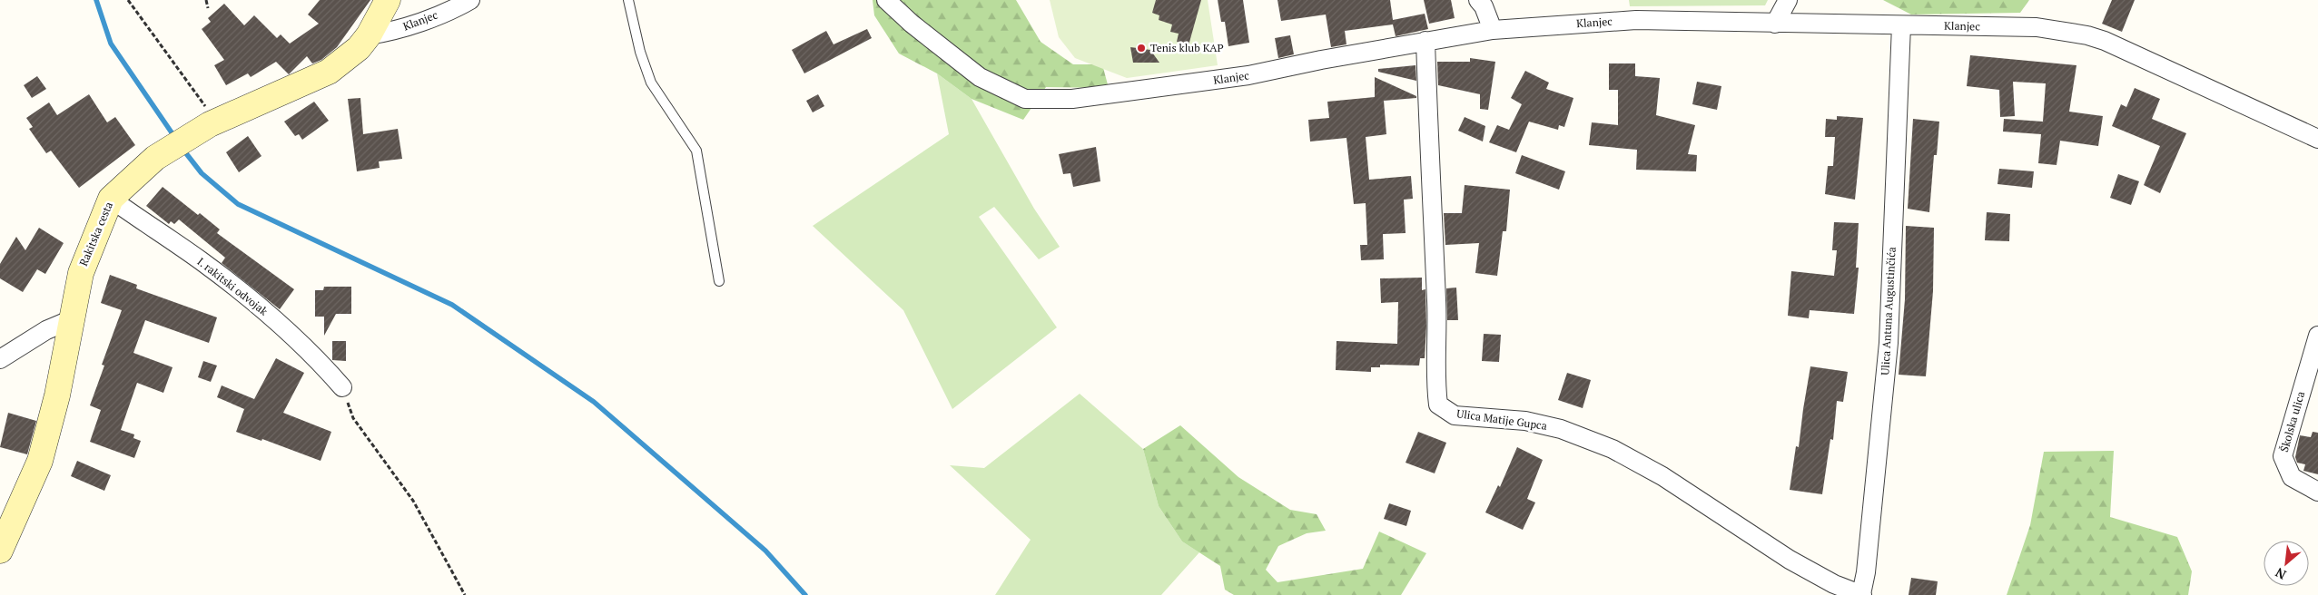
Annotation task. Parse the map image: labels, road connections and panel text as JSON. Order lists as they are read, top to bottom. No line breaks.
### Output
{"streets":{"main road":["Rakitska cesta"],"street":["Klanjec","I. rakitski odvojak","Ulica Antuna Augustinčića","Ulica Matije Gupca","Školska ulica"]},"crossings":[["Klanjec","Rakitska cesta"],["Klanjec","Ulica Antuna Augustinčića"],["Klanjec","Ulica Matije Gupca"],["Rakitska cesta","I. rakitski odvojak"],["Ulica Antuna Augustinčića","Ulica Matije Gupca"]],"places":["Tenis klub KAP"],"north":"bottom left"}
